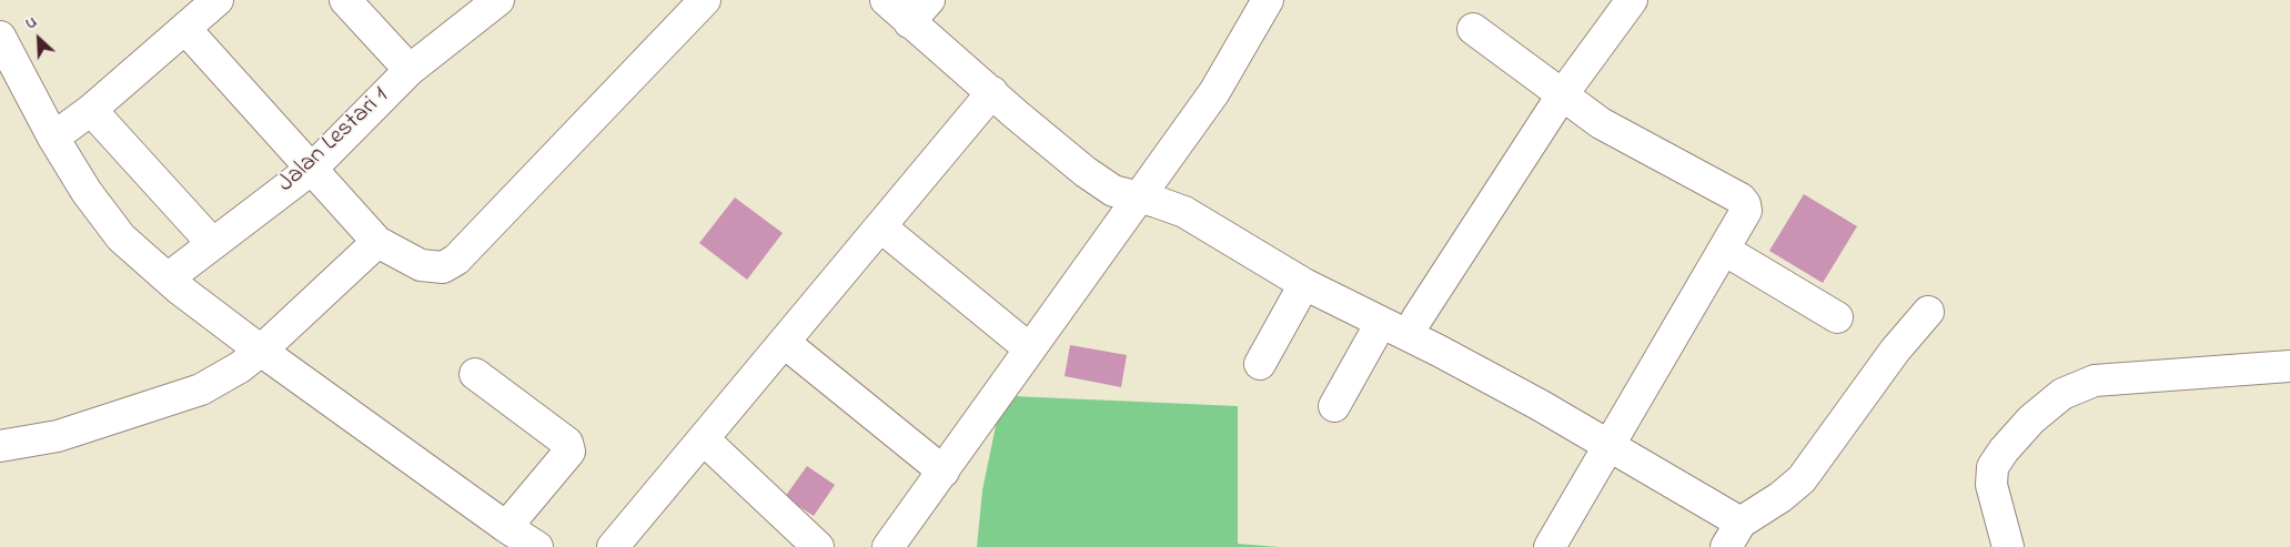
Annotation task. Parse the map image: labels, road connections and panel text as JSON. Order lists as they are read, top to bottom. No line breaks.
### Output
{"streets":{"street":["Jalan Lestari 1"]},"north":"top left"}
